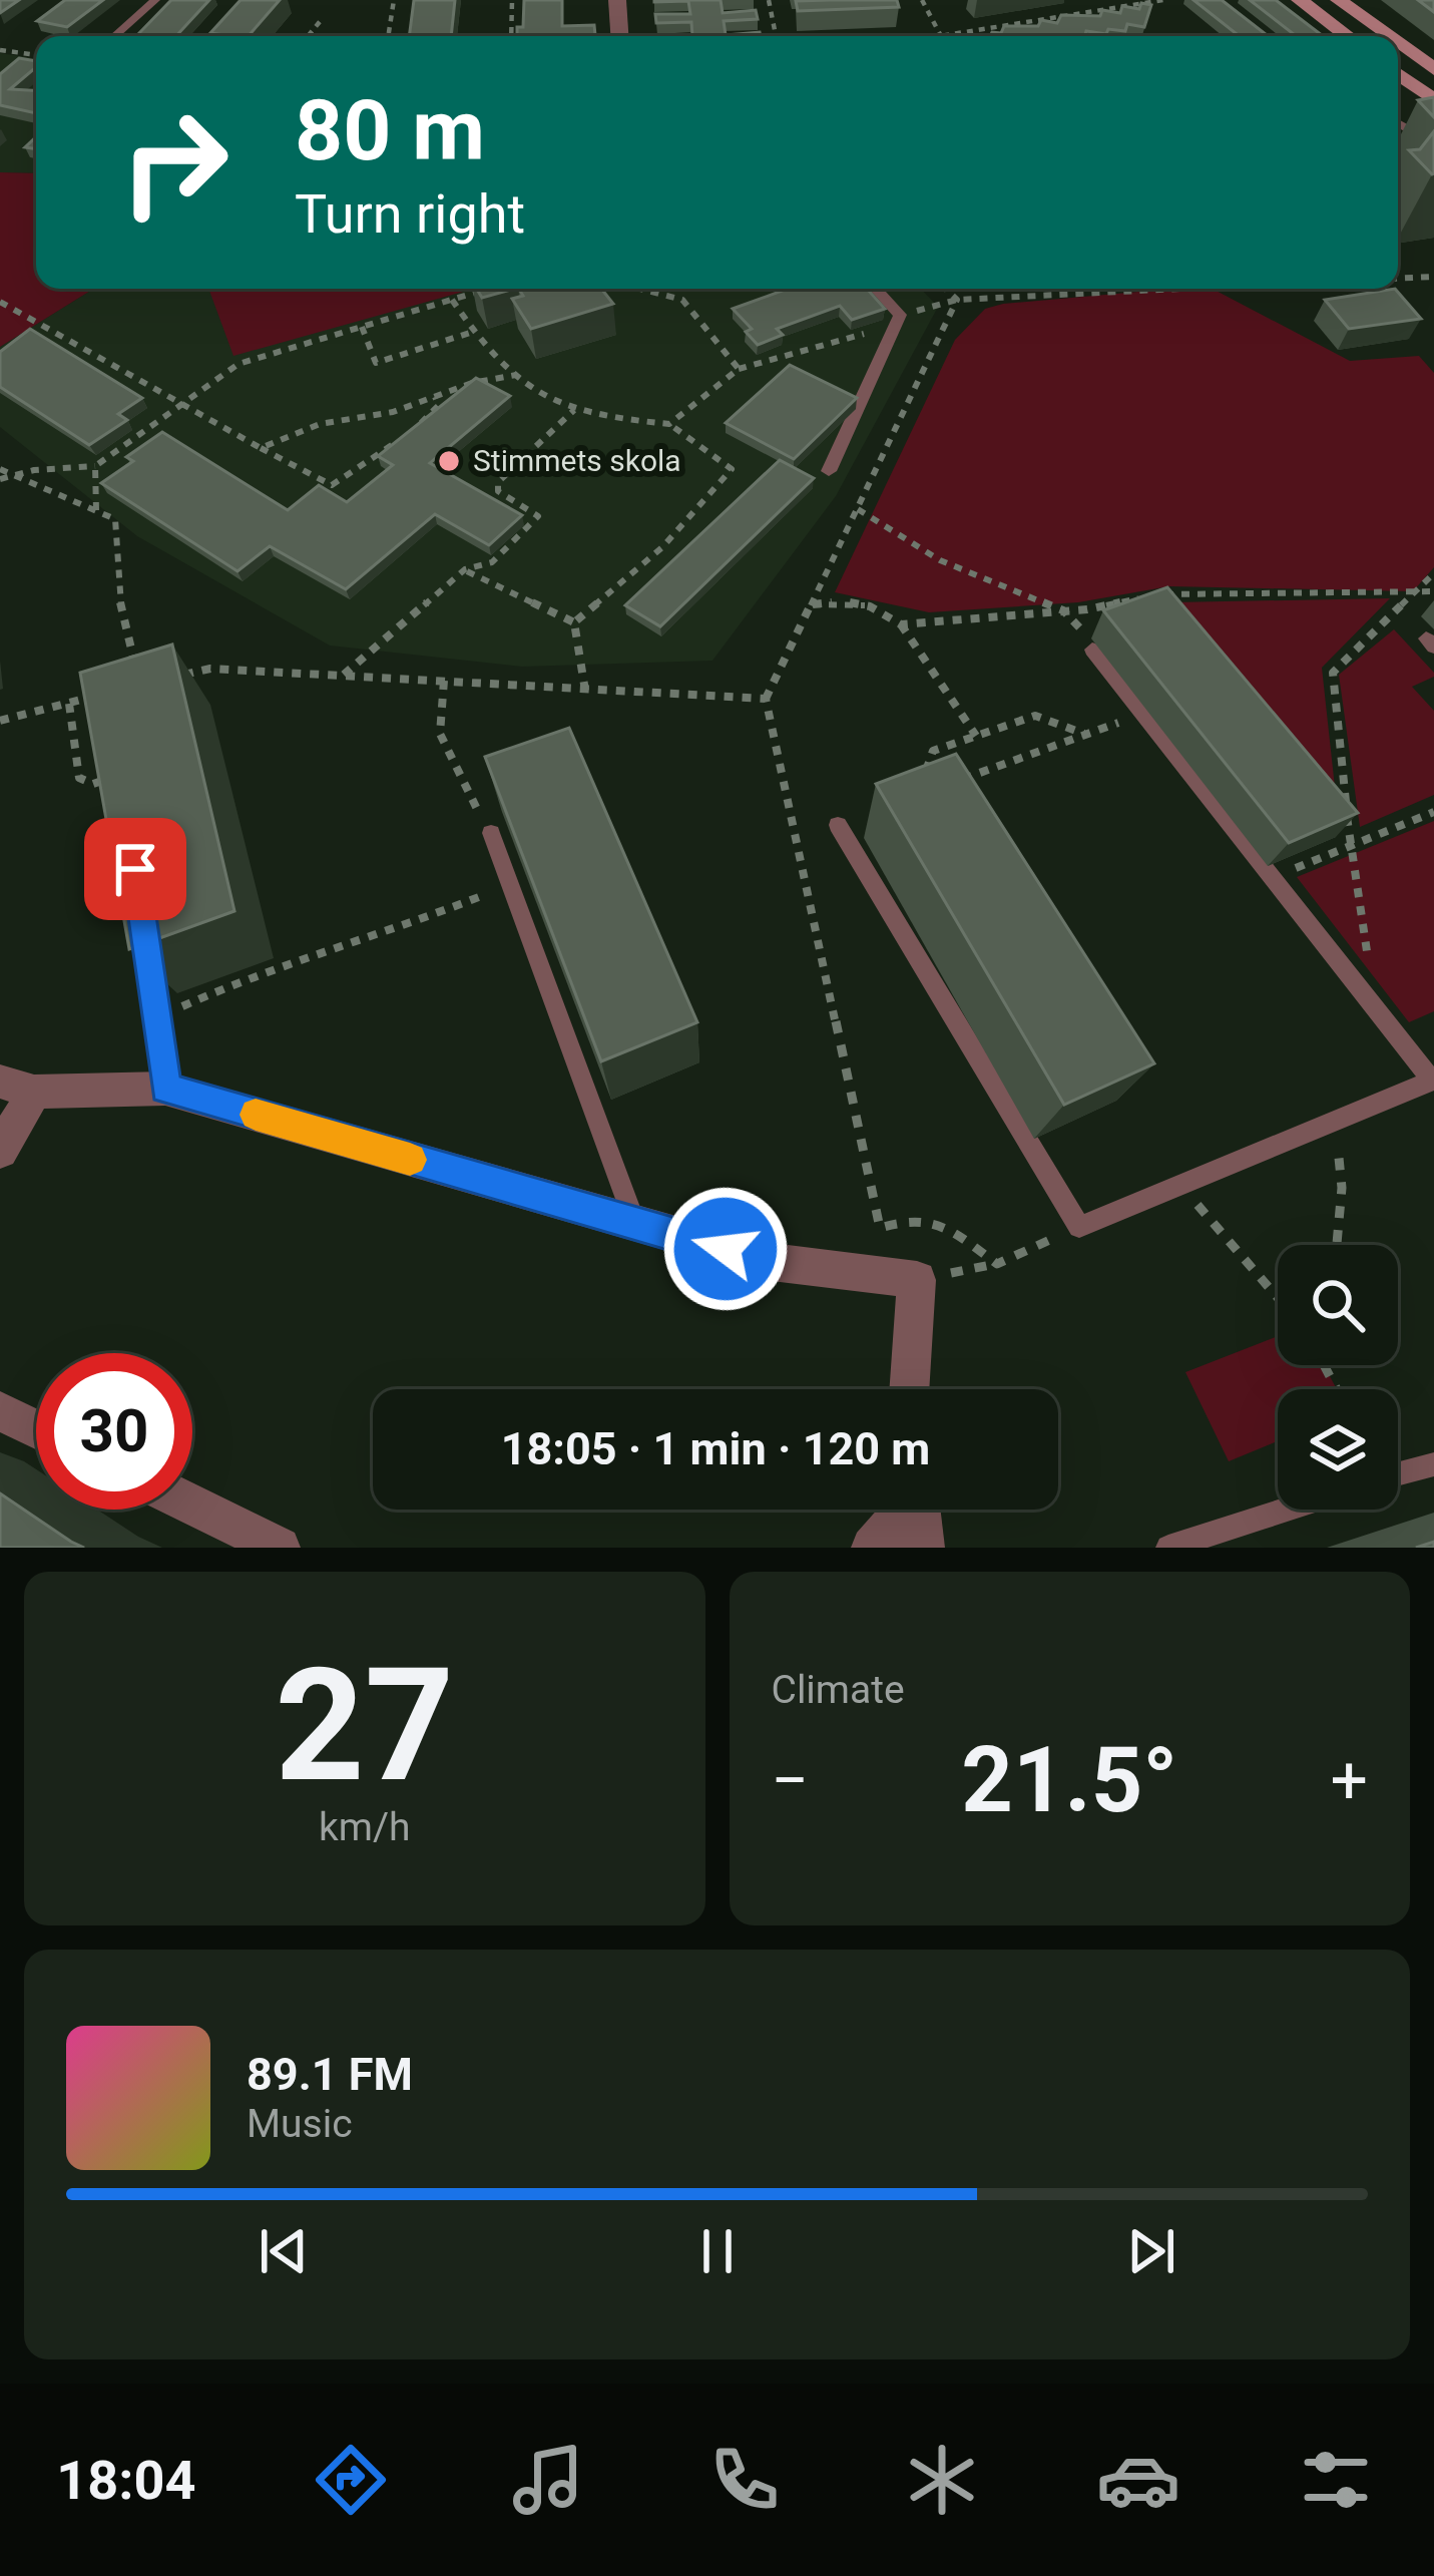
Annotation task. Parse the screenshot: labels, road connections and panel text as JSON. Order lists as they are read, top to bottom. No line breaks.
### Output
{"places":["Stimmets skola"],"page":{"turn":["80 m","Turn right"],"limit":"30","trip":"18:05 · 1 min · 120 m","tile":[["27","km/h"],"Climate"],"heat":["−","21.5°","+"],"song":["89.1 FM","Music"],"tabs":"18:04"}}
